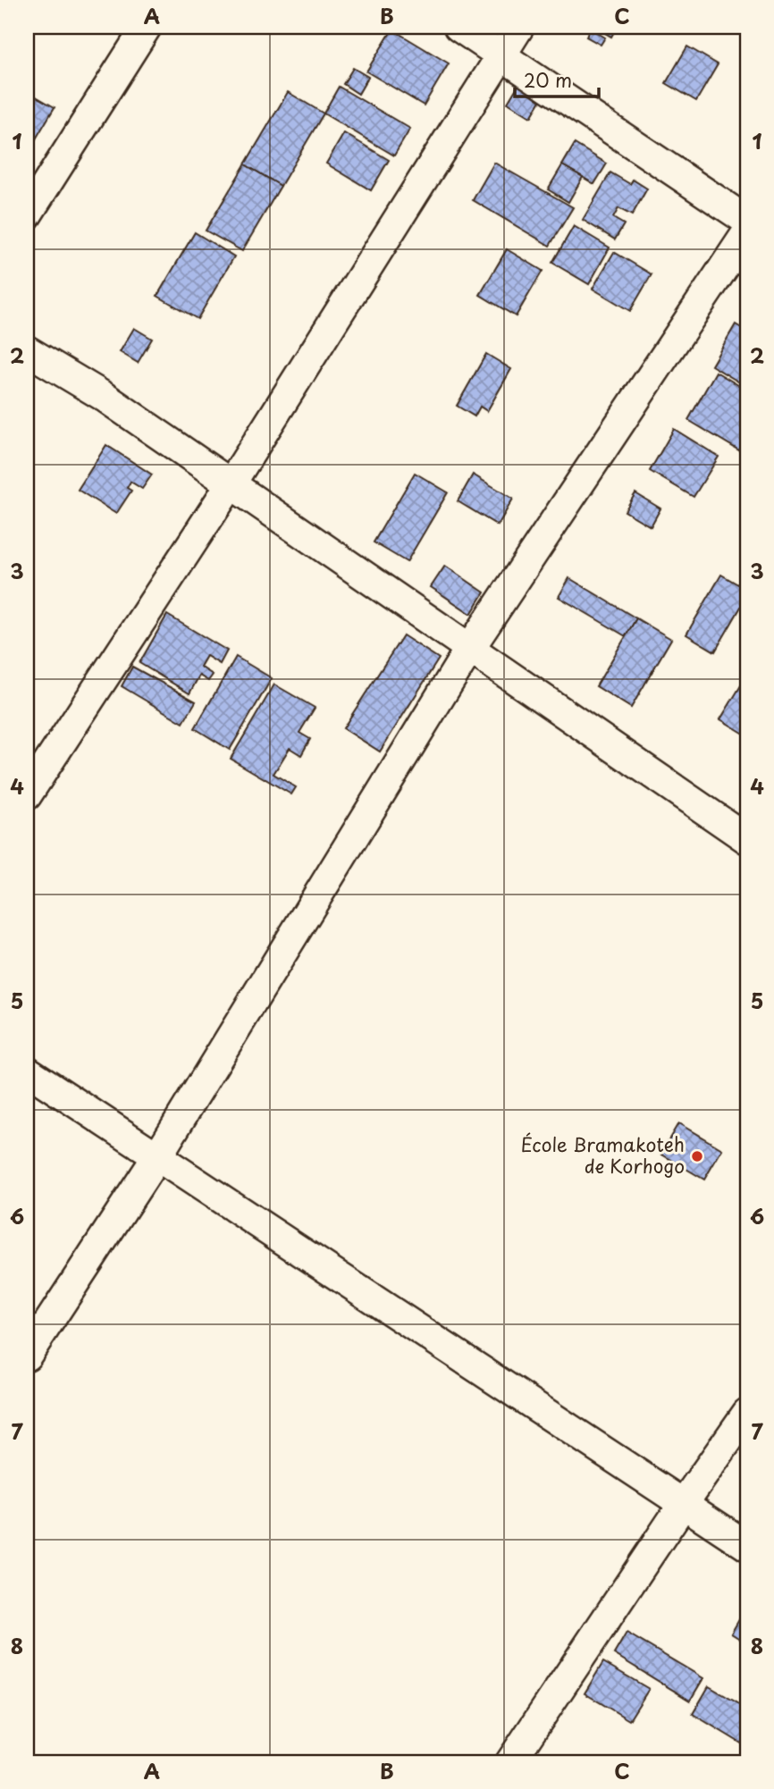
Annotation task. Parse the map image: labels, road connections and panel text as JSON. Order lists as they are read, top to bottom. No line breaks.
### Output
{"places":["École Bramakoteh de Korhogo"],"scale_bar":"20 m","grid":{"columns":["A","B","C"],"rows":["1","2","3","4","5","6","7","8"]}}
